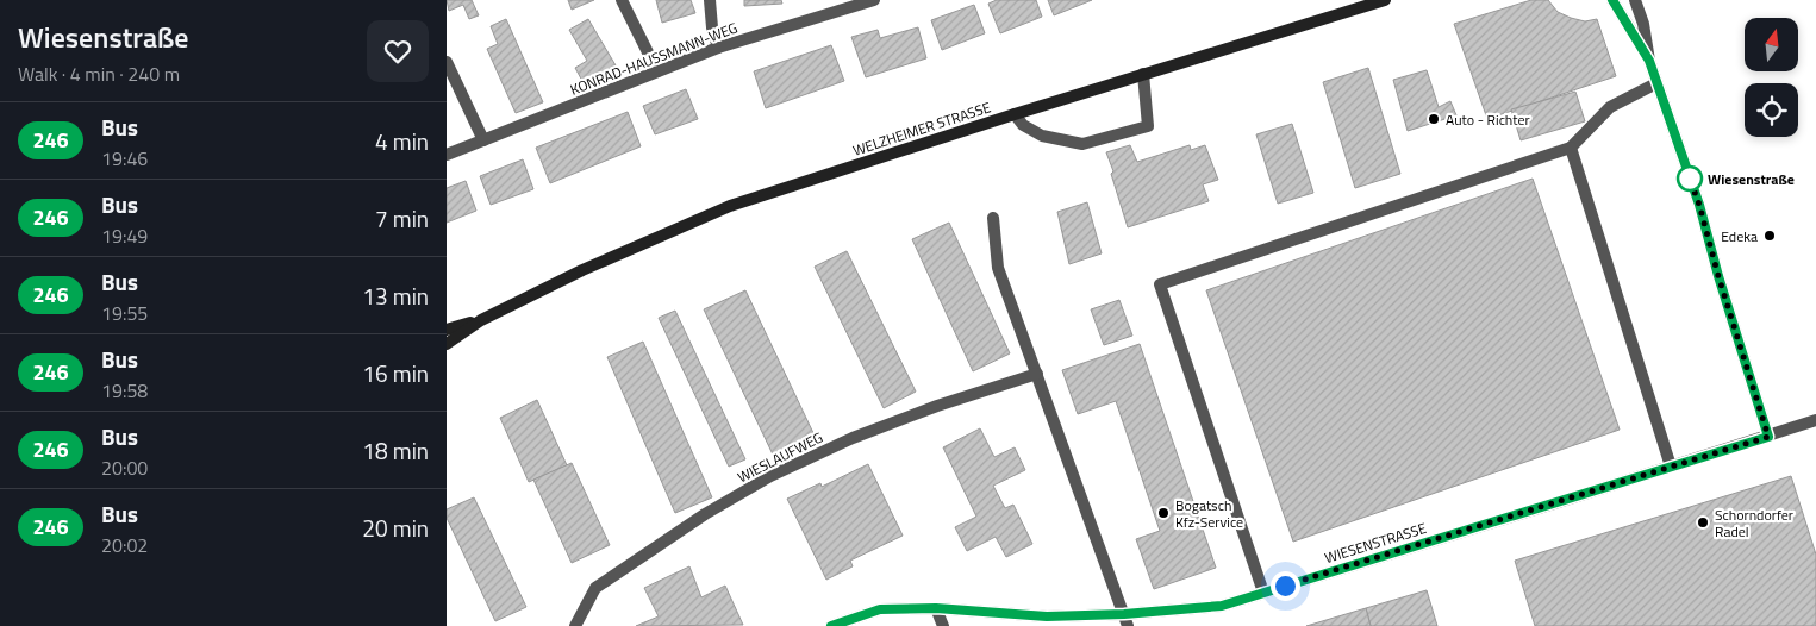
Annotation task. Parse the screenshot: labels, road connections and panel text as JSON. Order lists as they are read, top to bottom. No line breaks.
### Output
{"streets":{"main road":["WELZHEIMER STRASSE"],"street":["KONRAD-HAUSSMANN-WEG","WIESLAUFWEG","WIESENSTRASSE"]},"places":["Auto - Richter","Wiesenstraße","Edeka","Bogatsch Kfz-Service","Schorndorfer Radel"],"lines":["bus line 246"],"north":"top","page":{"heading":["Wiesenstraße","Walk · 4 min · 240 m"],"list":[{"mark":"246","name":"Bus","note":"19:46","value":"4 min"},{"mark":"246","name":"Bus","note":"19:49","value":"7 min"},{"mark":"246","name":"Bus","note":"19:55","value":"13 min"},{"mark":"246","name":"Bus","note":"19:58","value":"16 min"},{"mark":"246","name":"Bus","note":"20:00","value":"18 min"},{"mark":"246","name":"Bus","note":"20:02","value":"20 min"}]}}
